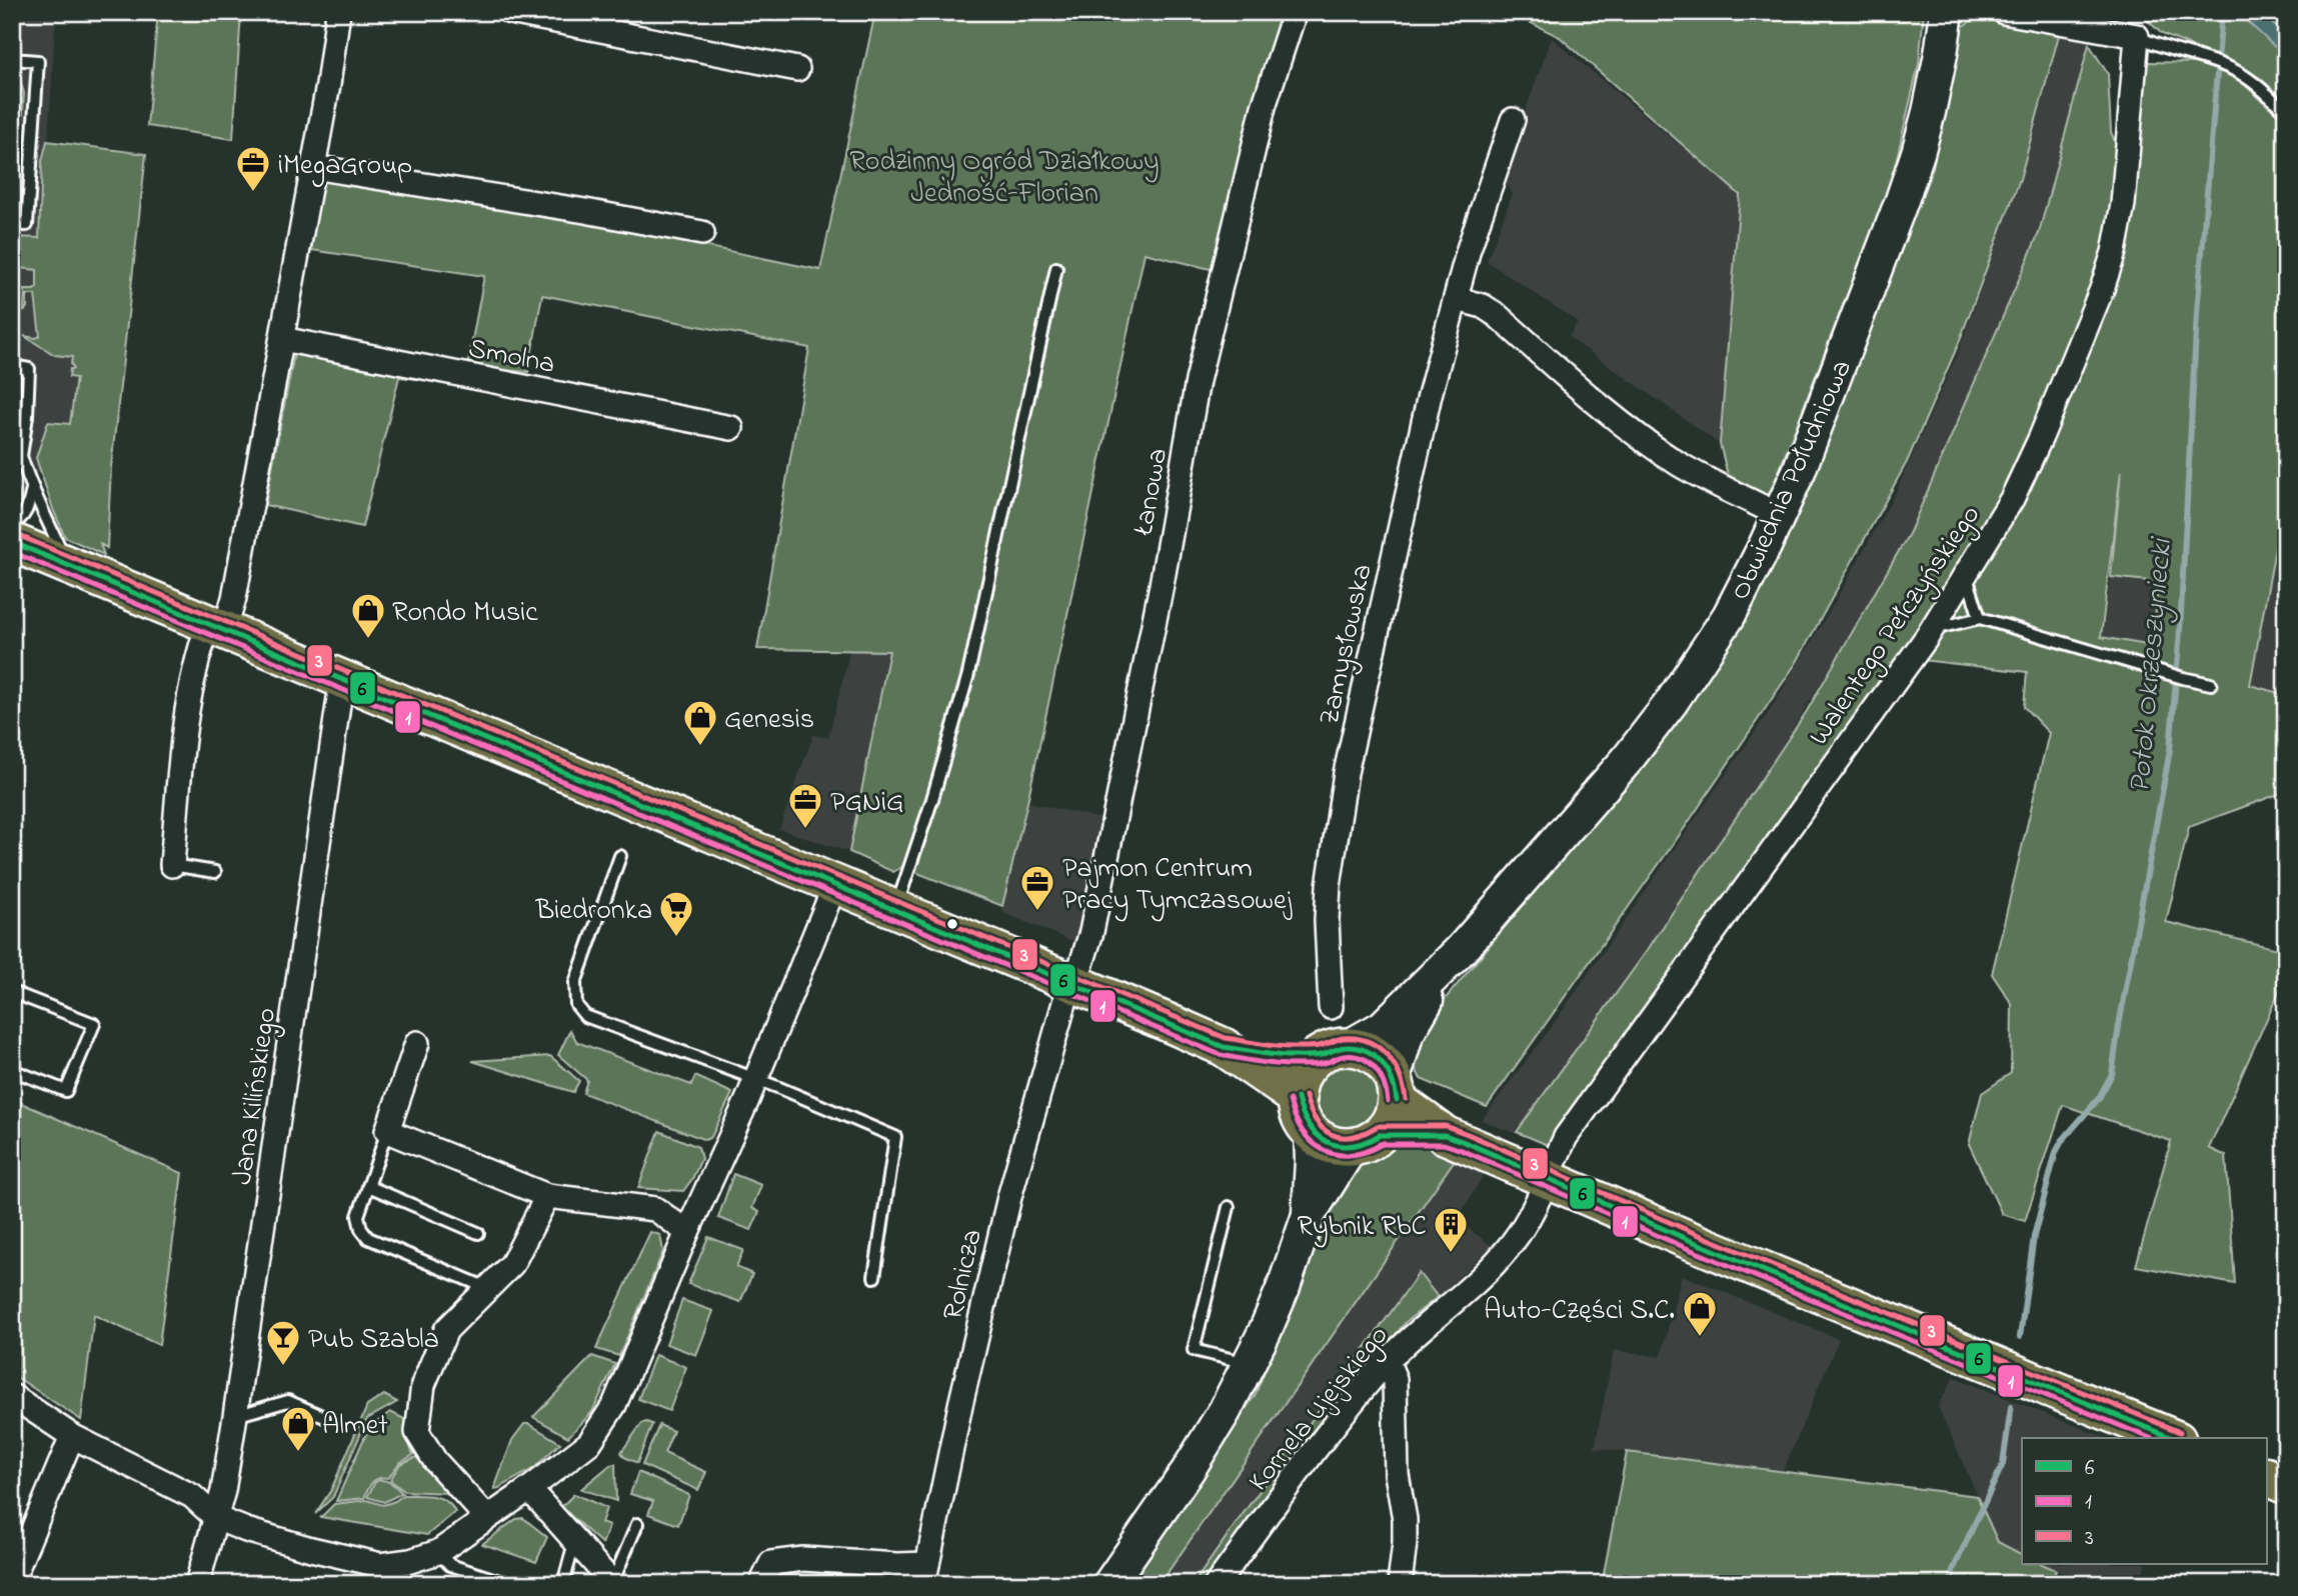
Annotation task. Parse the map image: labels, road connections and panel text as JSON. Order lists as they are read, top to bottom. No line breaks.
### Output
{"streets":{"main road":["Obwiednia Południowa"],"street":["Smolna","Łanowa","Walentego Pełczyńskiego","Zamysłowska","Jana Kilińskiego","Rolnicza","Kornela Ujejskiego"]},"crossings":[["Łanowa","Rolnicza"],["Walentego Pełczyńskiego","Kornela Ujejskiego"]],"water":["Potok Okrzeszyniecki"],"parks":["Rodzinny Ogród Działkowy Jedność-Florian"],"places":{"office":["iMegaGroup","PGNiG","Pajmon Centrum Pracy Tymczasowej"],"shop":["Rondo Music","Genesis","Auto-Części S.C.","Almet"],"supermarket":["Biedronka"],"building":["Rybnik RbC"],"bar":["Pub Szabla"]},"lines":["transit line 3","transit line 6","transit line 1"],"legend":["6","1","3"]}
